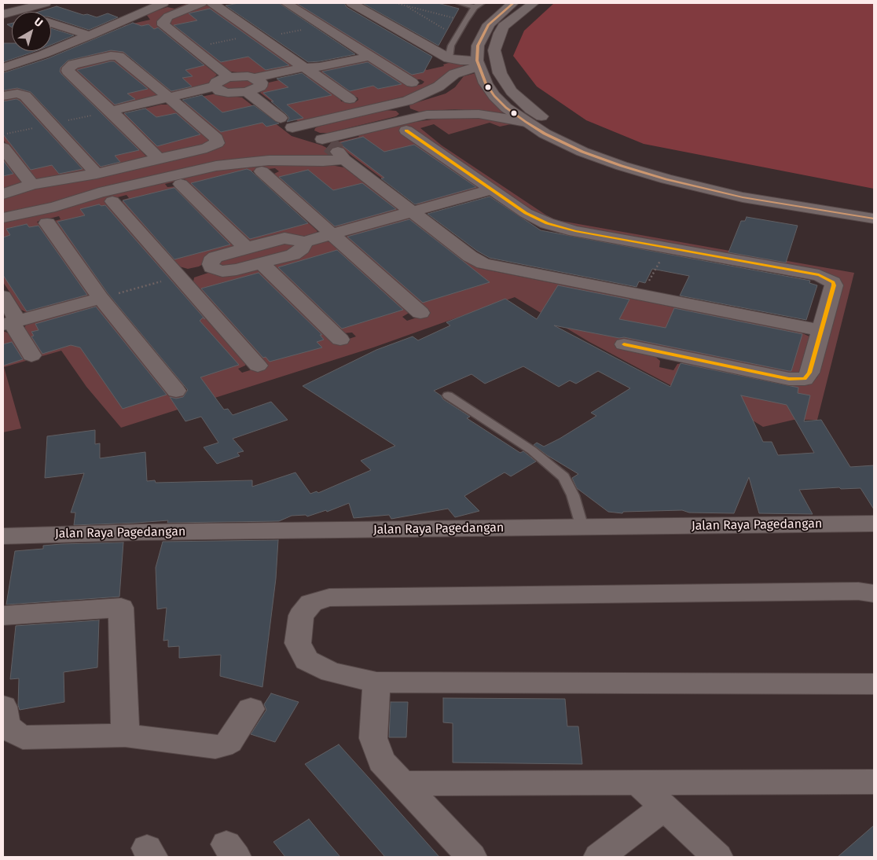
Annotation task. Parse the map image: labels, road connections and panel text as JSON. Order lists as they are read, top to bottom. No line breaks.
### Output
{"streets":{"street":["Jalan Raya Pagedangan"]},"north":"top right"}
